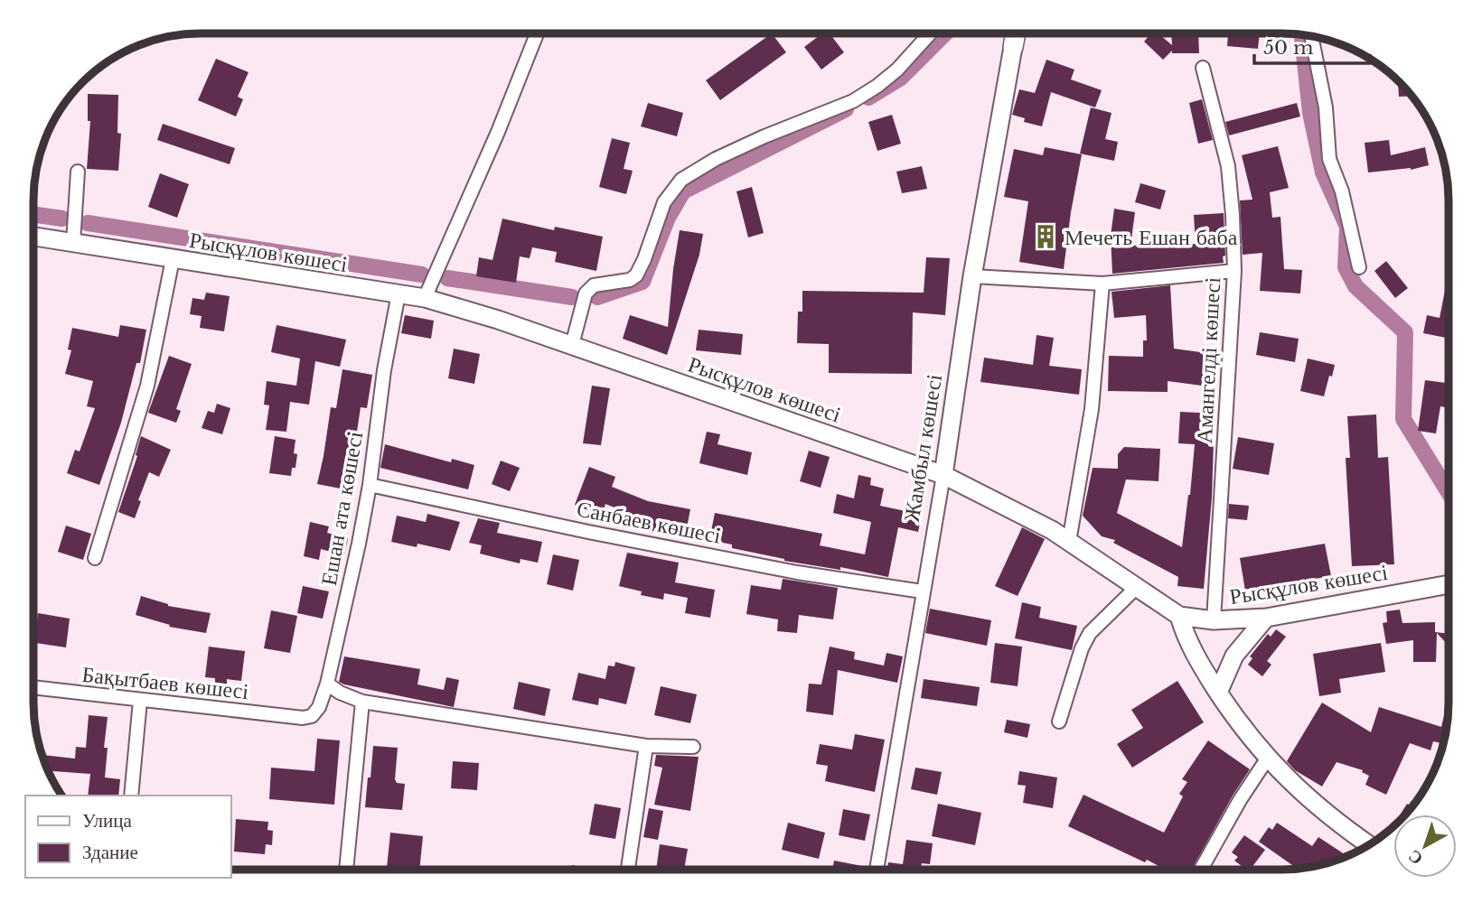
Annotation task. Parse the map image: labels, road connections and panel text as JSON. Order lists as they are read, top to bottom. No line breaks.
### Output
{"streets":{"main road":["Жамбыл көшесі"],"street":["Рысқұлов көшесі","Амангелді көшесі","Ешан ата көшесі","Санбаев көшесі","Бақытбаев көшесі"]},"crossings":[["Рысқұлов көшесі","Амангелді көшесі"],["Рысқұлов көшесі","Жамбыл көшесі"],["Рысқұлов көшесі","Ешан ата көшесі"],["Жамбыл көшесі","Санбаев көшесі"],["Ешан ата көшесі","Санбаев көшесі"],["Ешан ата көшесі","Бақытбаев көшесі"]],"places":{"building":["Мечеть Ешан баба"]},"legend":["Улица","Здание"],"scale_bar":"50 m","north":"bottom left"}
